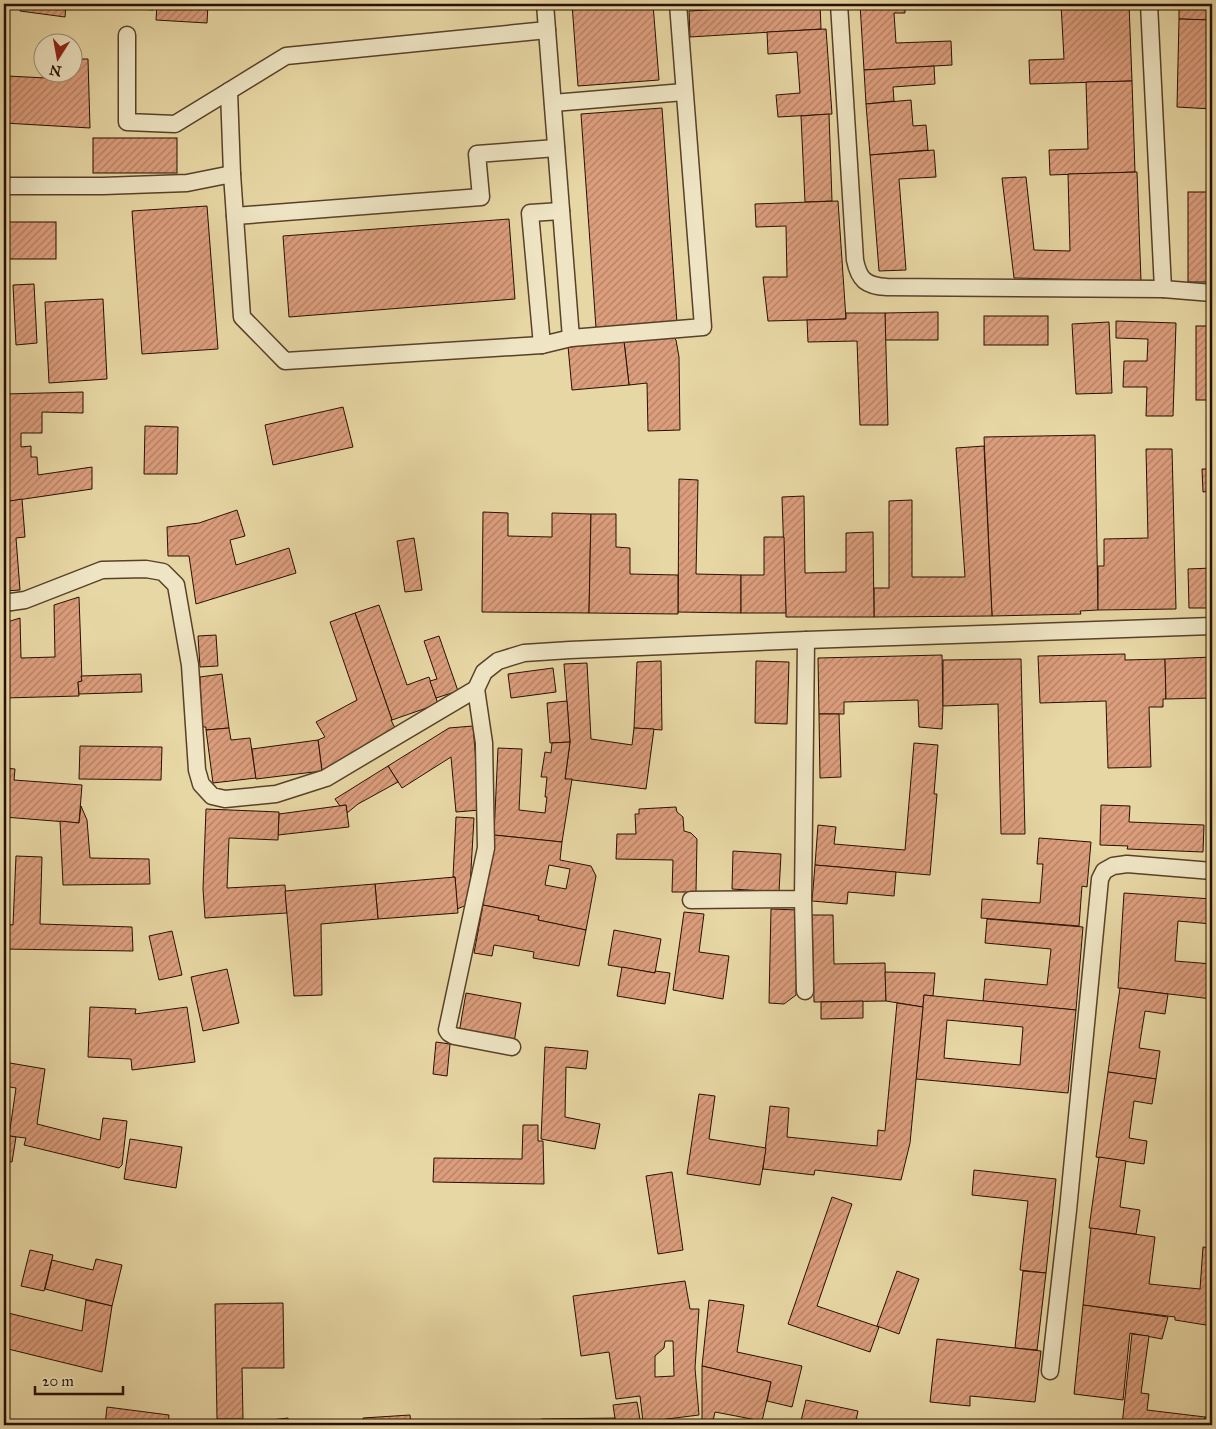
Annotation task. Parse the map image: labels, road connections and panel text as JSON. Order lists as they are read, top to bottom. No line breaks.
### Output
{"scale_bar":"20 m","north":"bottom"}
